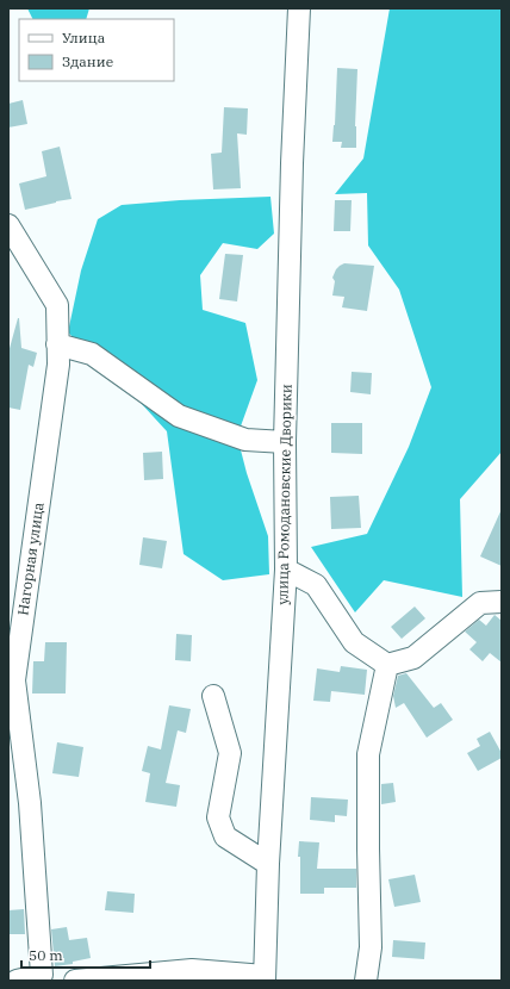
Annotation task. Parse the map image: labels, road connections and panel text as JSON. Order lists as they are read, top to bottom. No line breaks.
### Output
{"streets":{"street":["улица Ромодановские Дворики","Нагорная улица"]},"legend":["Улица","Здание"],"scale_bar":"50 m"}
